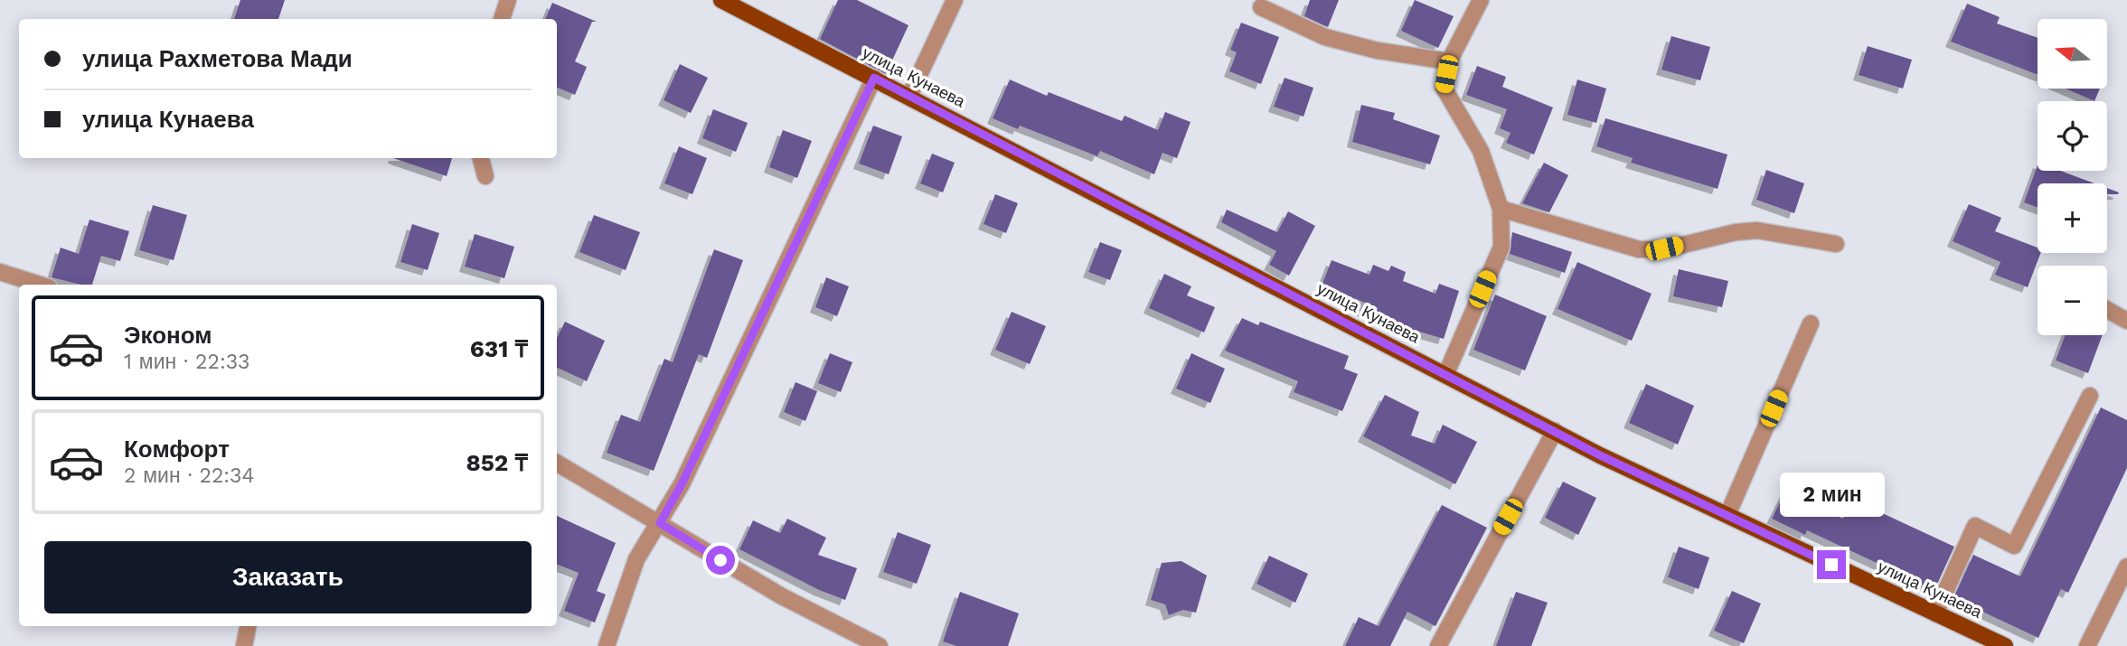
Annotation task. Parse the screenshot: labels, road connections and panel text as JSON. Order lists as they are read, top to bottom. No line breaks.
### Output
{"streets":{"main road":["улица Кунаева"]},"north":"left","page":{"map_buttons":["+","−"],"banner":["улица Рахметова Мади","улица Кунаева"],"list":[{"name":"Эконом","note":"1 мин · 22:33","value":"631 ₸"},{"name":"Комфорт","note":"2 мин · 22:34","value":"852 ₸"}],"bubble":"2 мин","buttons":"Заказать"}}
